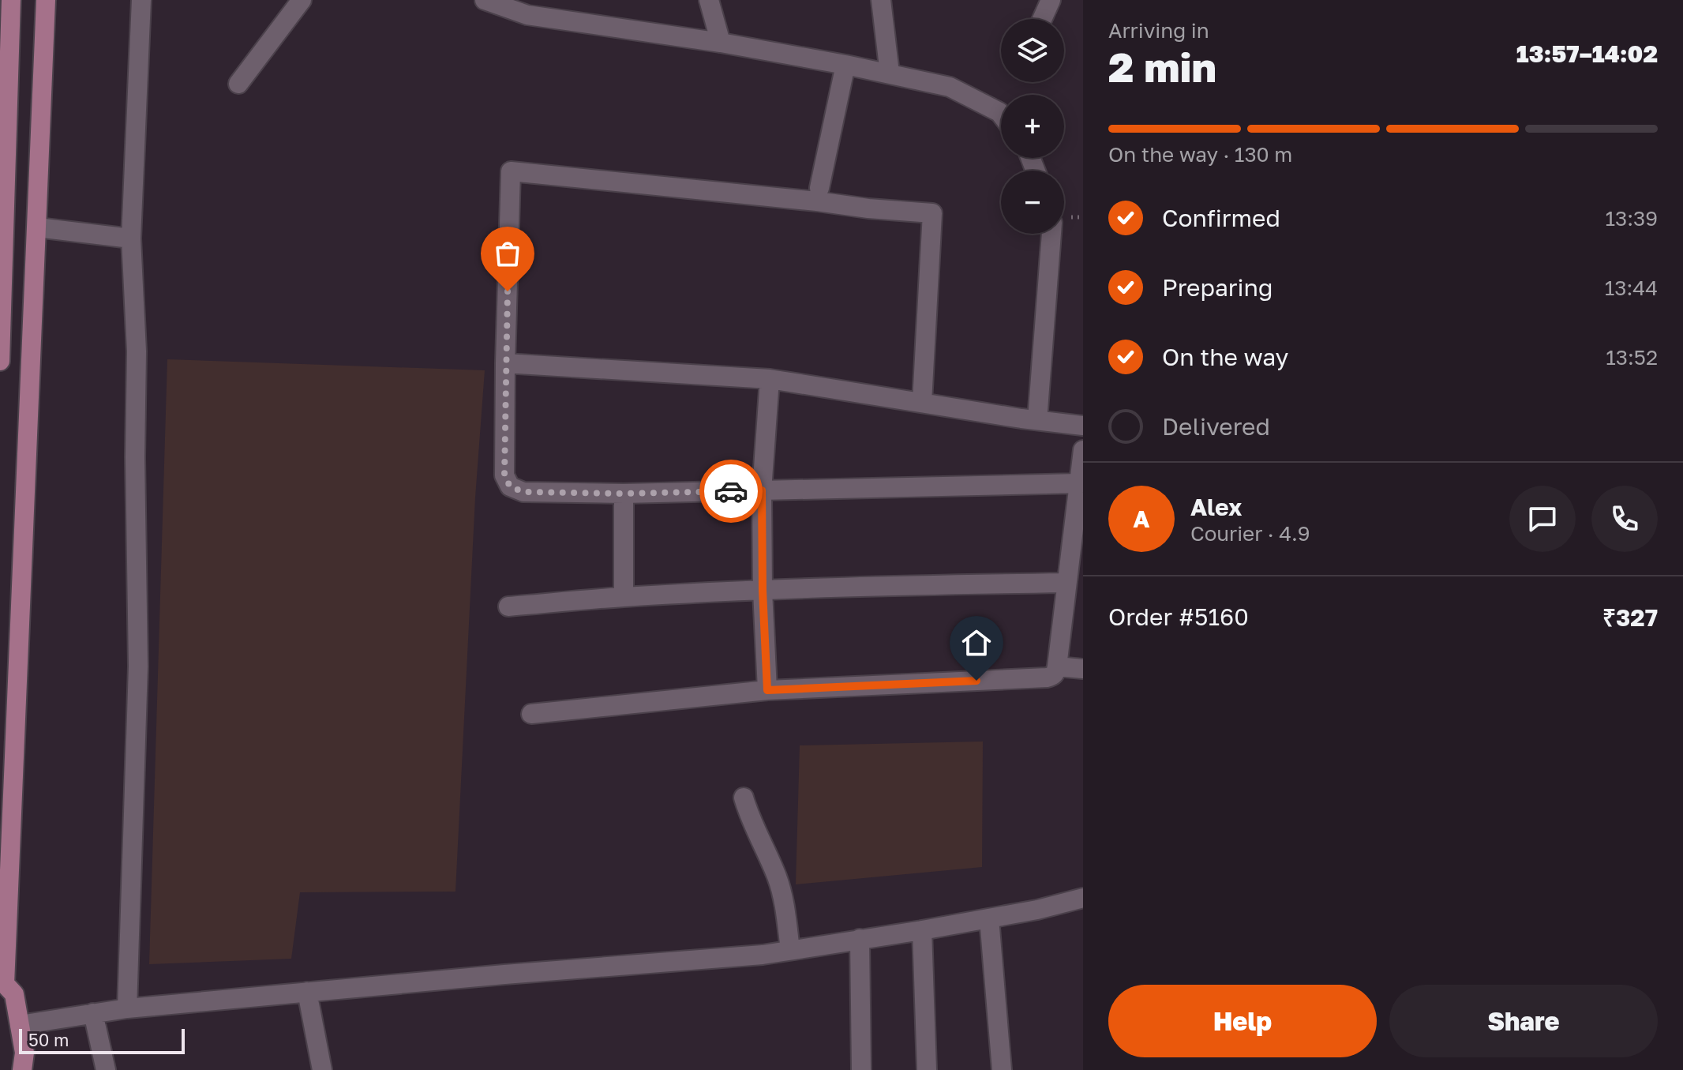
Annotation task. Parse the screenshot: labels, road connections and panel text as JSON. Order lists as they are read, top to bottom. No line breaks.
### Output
{"scale_bar":"50 m","page":{"heading":["2 min","Arriving in","13:57–14:02"],"panel":["Alex","Courier · 4.9","Order #5160","₹327"],"map_buttons":["+","−"],"bar":"On the way · 130 m","list":[["Confirmed","13:39"],["Preparing","13:44"],["On the way","13:52"],"Delivered"],"round":"A","buttons":["Help","Share"],"scale":"50 m"}}
